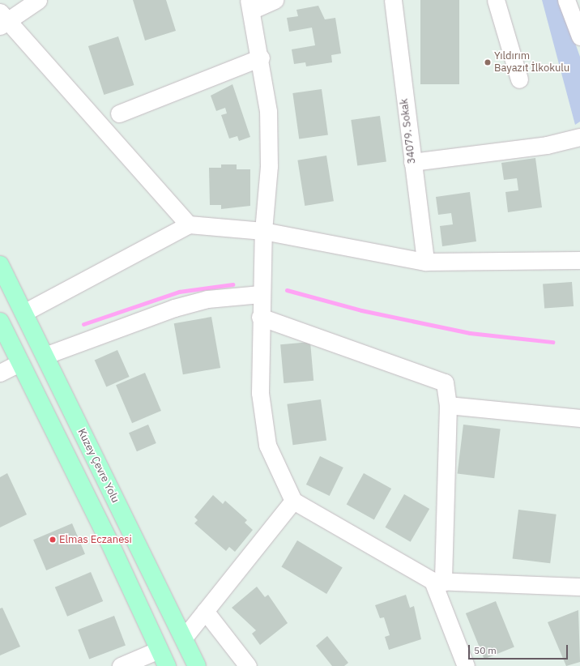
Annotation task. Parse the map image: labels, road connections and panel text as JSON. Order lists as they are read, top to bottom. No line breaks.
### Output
{"streets":{"main road":["Kuzey Çevre Yolu"],"street":["34079. Sokak"]},"places":["Yıldırım Bayazıt İlkokulu","Elmas Eczanesi"],"scale_bar":"50 m"}
